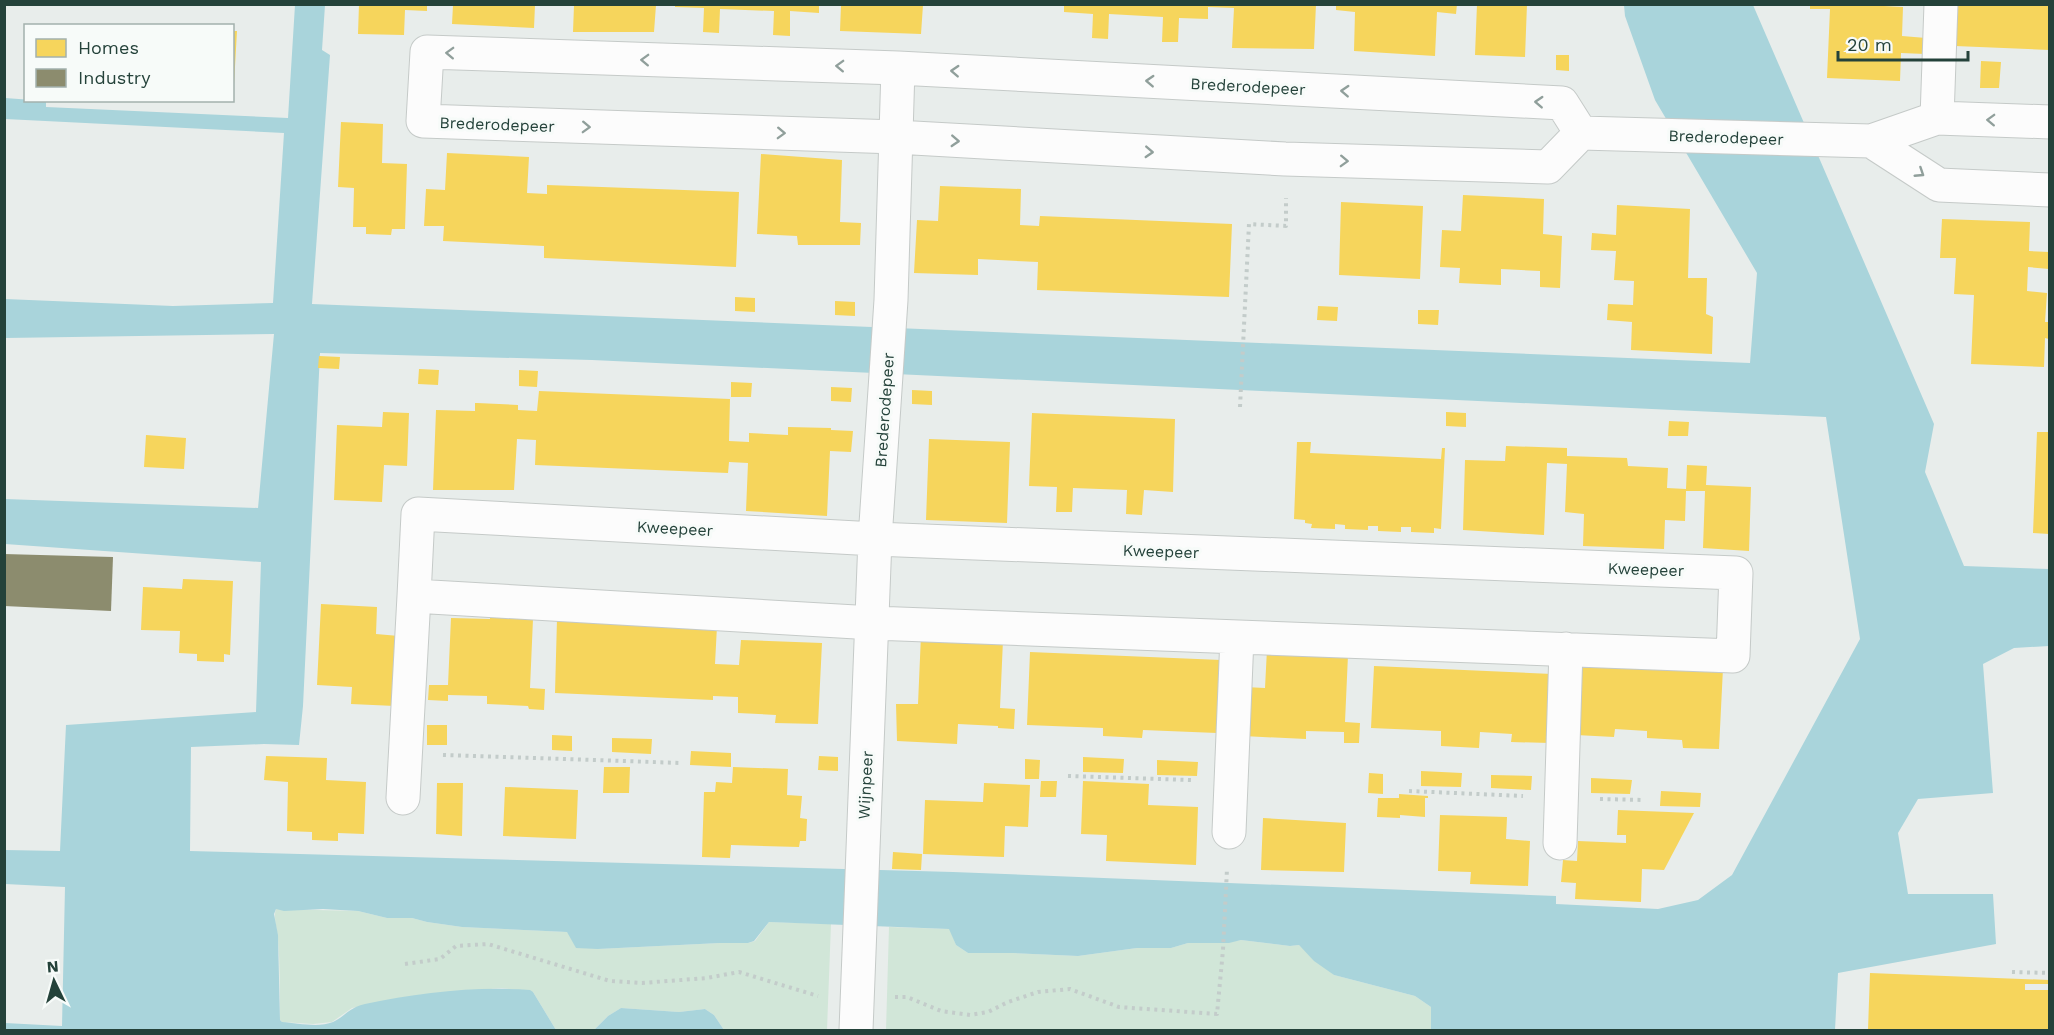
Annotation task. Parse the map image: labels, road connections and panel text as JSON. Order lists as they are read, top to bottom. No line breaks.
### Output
{"streets":{"street":["Brederodepeer","Kweepeer","Wijnpeer"]},"crossings":[["Brederodepeer","Kweepeer"],["Brederodepeer","Wijnpeer"],["Kweepeer","Wijnpeer"]],"legend":["Homes","Industry"],"scale_bar":"20 m","north":"top"}
